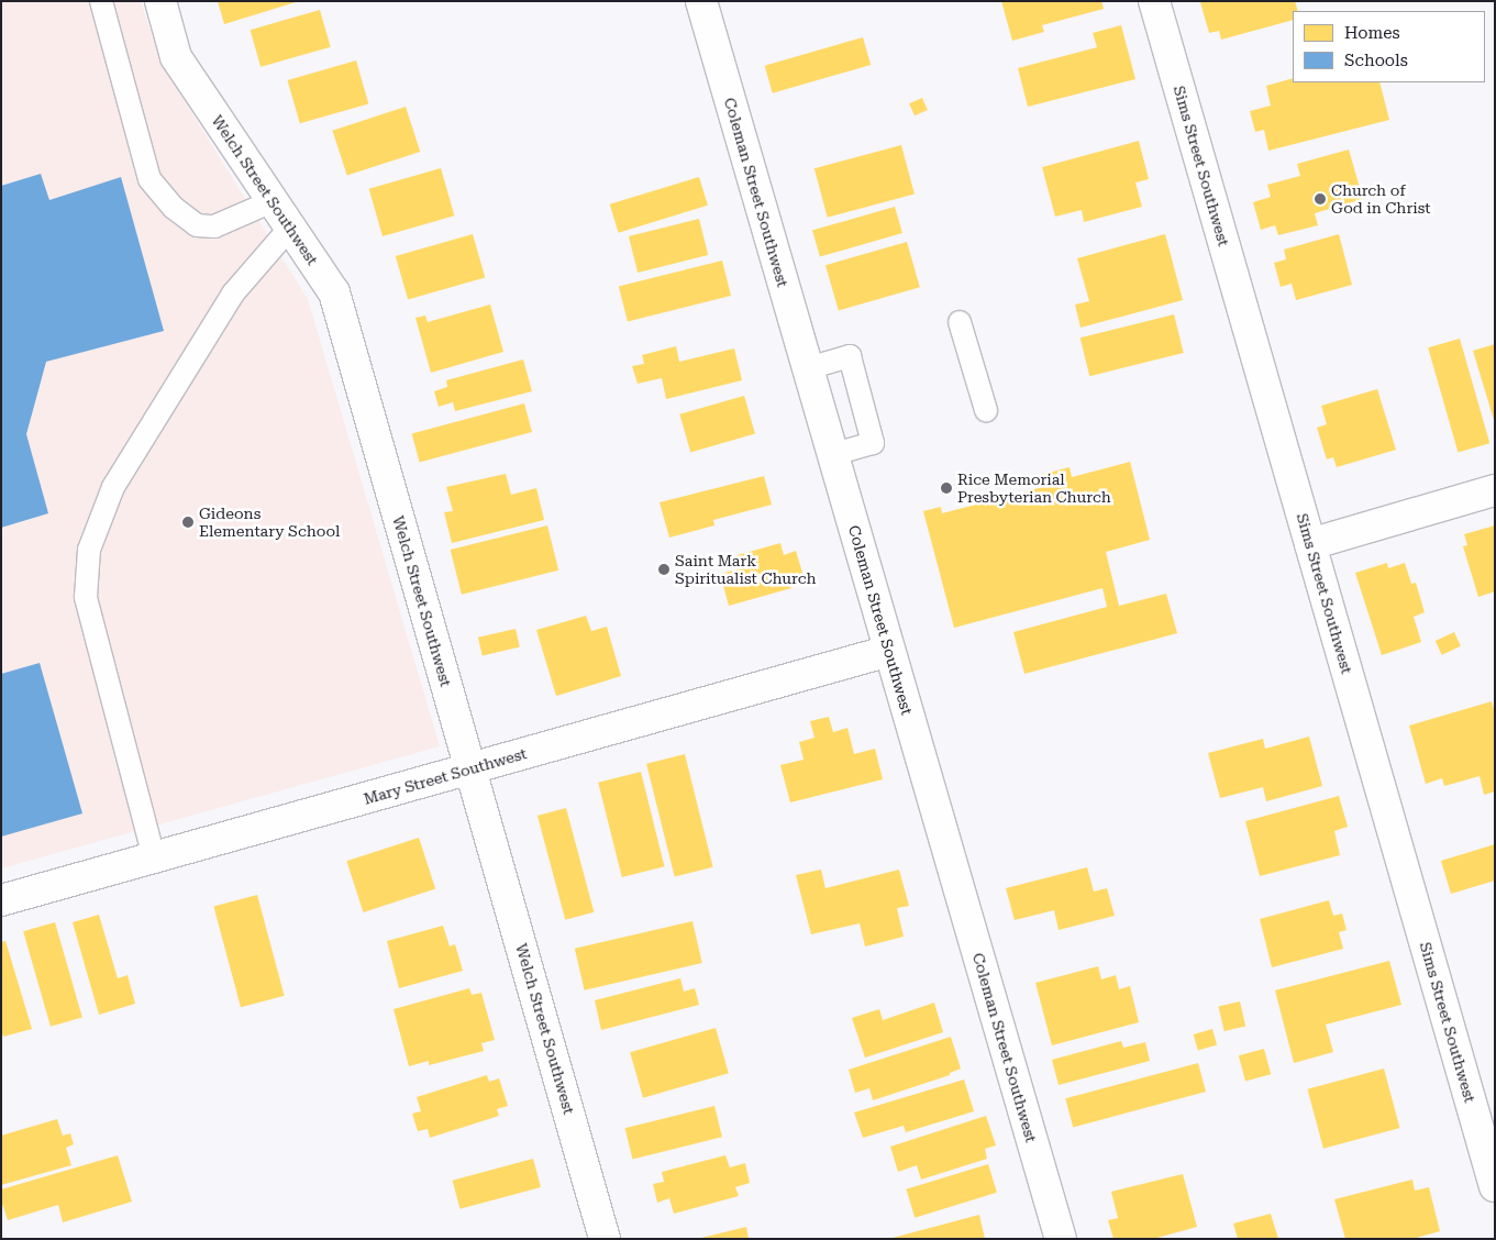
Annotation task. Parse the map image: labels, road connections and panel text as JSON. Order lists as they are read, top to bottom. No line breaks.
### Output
{"streets":{"street":["Sims Street Southwest","Welch Street Southwest","Coleman Street Southwest","Mary Street Southwest"]},"crossings":[["Welch Street Southwest","Mary Street Southwest"],["Coleman Street Southwest","Mary Street Southwest"]],"places":["Church of God in Christ","Rice Memorial Presbyterian Church","Gideons Elementary School","Saint Mark Spiritualist Church"],"legend":["Homes","Schools"]}
